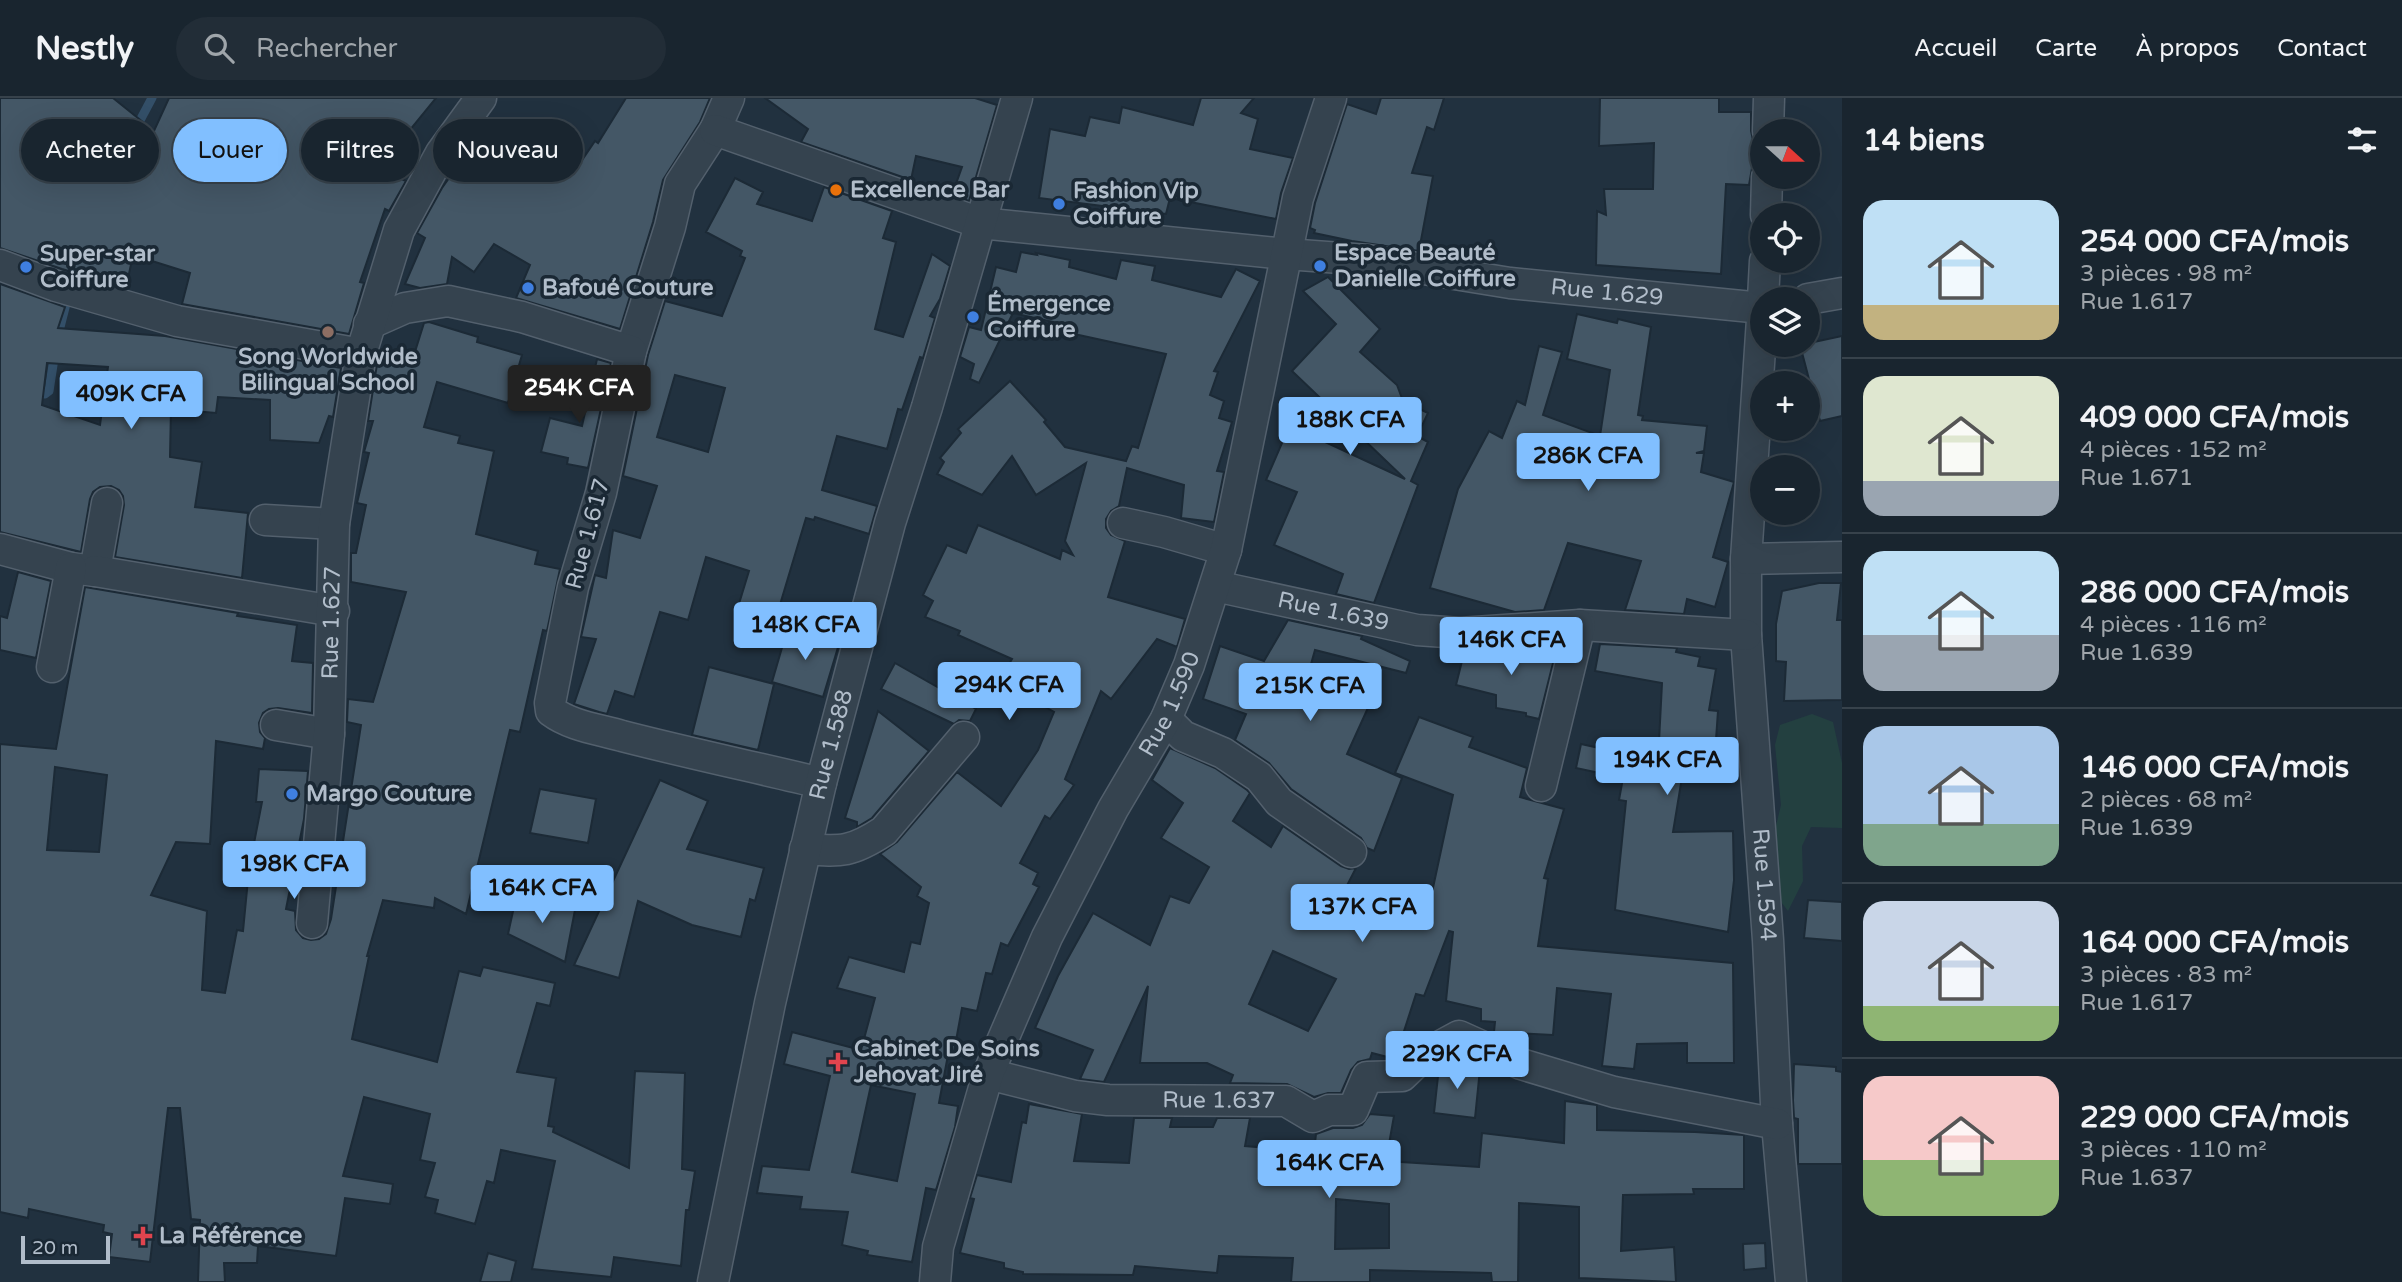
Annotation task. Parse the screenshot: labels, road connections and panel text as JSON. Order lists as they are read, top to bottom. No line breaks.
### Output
{"streets":{"street":["Rue 1.629","Rue 1.617","Rue 1.639","Rue 1.627","Rue 1.590","Rue 1.588","Rue 1.594","Rue 1.637"]},"crossings":[["Rue 1.629","Rue 1.617"],["Rue 1.629","Rue 1.590"],["Rue 1.629","Rue 1.588"],["Rue 1.617","Rue 1.588"],["Rue 1.639","Rue 1.590"],["Rue 1.639","Rue 1.594"],["Rue 1.590","Rue 1.637"],["Rue 1.594","Rue 1.637"]],"places":{"other":["Excellence Bar","Fashion Vip Coiffure","Espace Beauté Danielle Coiffure","Super-star Coiffure","Bafoué Couture","Émergence Coiffure","Song Worldwide Bilingual School","Margo Couture"],"health":["Cabinet De Soins Jehovat Jiré","La Référence"]},"scale_bar":"20 m","north":"right","page":{"header":"Nestly","search":"Rechercher","nav":["Accueil","Carte","À propos","Contact"],"heading":"14 biens","map_buttons":["+","−"],"chip":["Acheter","Louer","Filtres","Nouveau"],"list":[{"name":"254 000 CFA/mois","note":"3 pièces · 98 m² · Rue 1.617"},{"name":"409 000 CFA/mois","note":"4 pièces · 152 m² · Rue 1.671"},{"name":"286 000 CFA/mois","note":"4 pièces · 116 m² · Rue 1.639"},{"name":"146 000 CFA/mois","note":"2 pièces · 68 m² · Rue 1.639"},{"name":"164 000 CFA/mois","note":"3 pièces · 83 m² · Rue 1.617"},{"name":"229 000 CFA/mois","note":"3 pièces · 110 m² · Rue 1.637"}],"price":["254K CFA","409K CFA","188K CFA","286K CFA","148K CFA","146K CFA","294K CFA","215K CFA","194K CFA","198K CFA","164K CFA","137K CFA","229K CFA","164K CFA"],"scale":"20 m"}}
